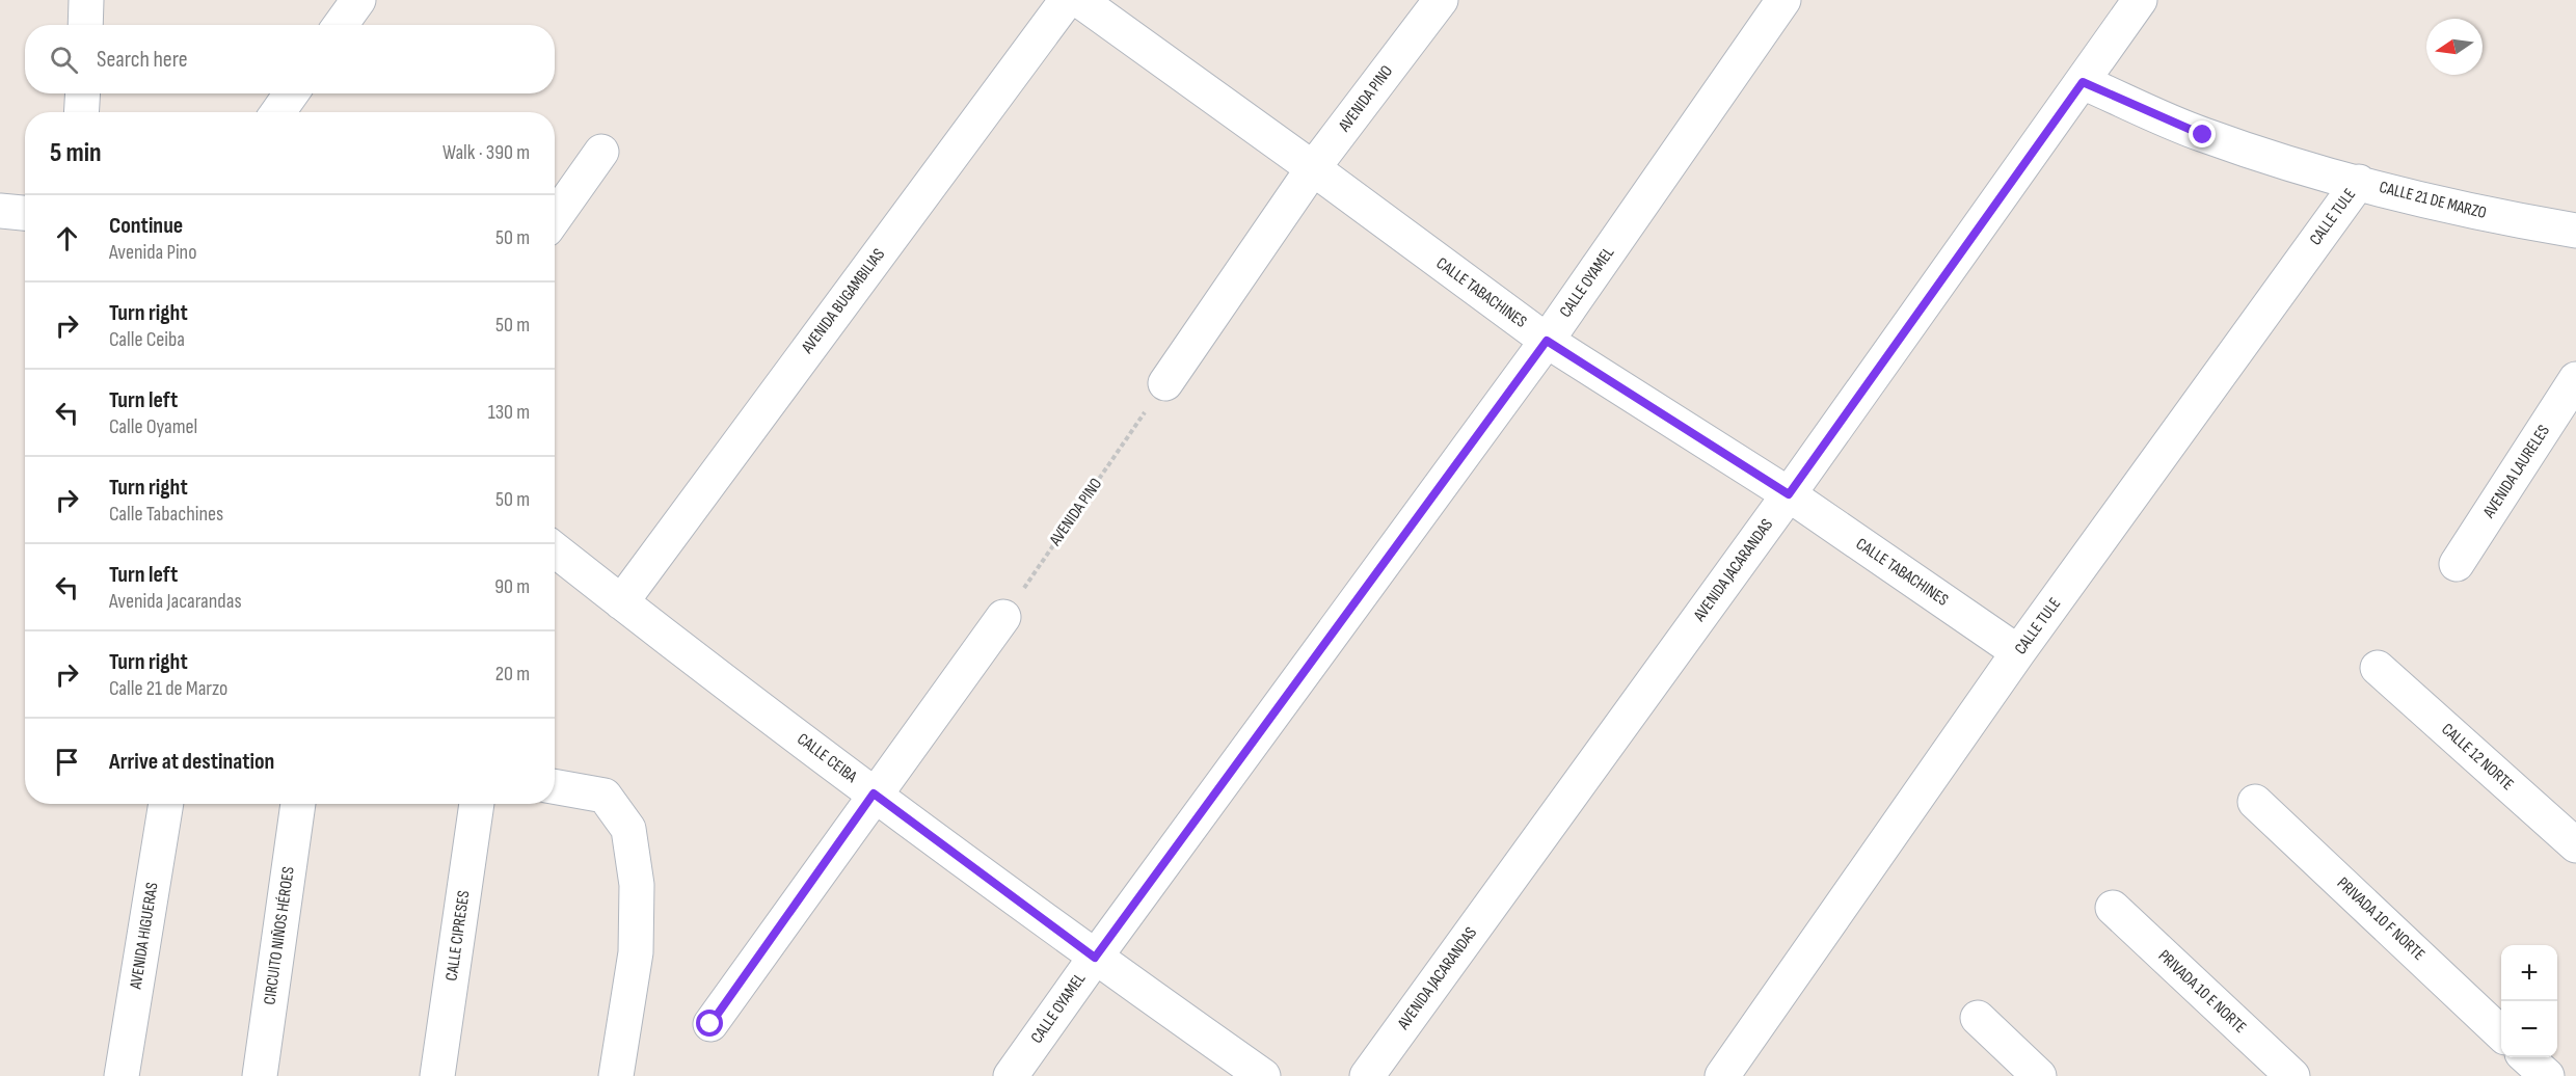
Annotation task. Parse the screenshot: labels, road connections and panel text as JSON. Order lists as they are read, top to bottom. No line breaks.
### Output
{"streets":{"street":["AVENIDA PINO","CALLE 21 DE MARZO","CALLE TULE","CALLE OYAMEL","CALLE TABACHINES","AVENIDA BUGAMBILIAS","AVENIDA LAURELES","AVENIDA JACARANDAS","CALLE 12 NORTE","CALLE CEIBA","PRIVADA 10 F NORTE","AVENIDA HIGUERAS","CIRCUITO NIÑOS HÉROES","CALLE CIPRESES","PRIVADA 10 E NORTE"]},"crossings":[["AVENIDA PINO","CALLE TABACHINES"],["CALLE 21 DE MARZO","CALLE TULE"],["CALLE 21 DE MARZO","AVENIDA JACARANDAS"],["CALLE TULE","CALLE TABACHINES"],["CALLE OYAMEL","CALLE TABACHINES"],["CALLE OYAMEL","CALLE CEIBA"],["CALLE TABACHINES","AVENIDA JACARANDAS"],["AVENIDA BUGAMBILIAS","CALLE CEIBA"]],"north":"left","page":{"search":"Search here","heading":["5 min","Walk · 390 m"],"list":[["Continue","Avenida Pino","50 m"],["Turn right","Calle Ceiba","50 m"],["Turn left","Calle Oyamel","130 m"],["Turn right","Calle Tabachines","50 m"],["Turn left","Avenida Jacarandas","90 m"],["Turn right","Calle 21 de Marzo","20 m"],"Arrive at destination"],"map_buttons":["+","−"]}}
